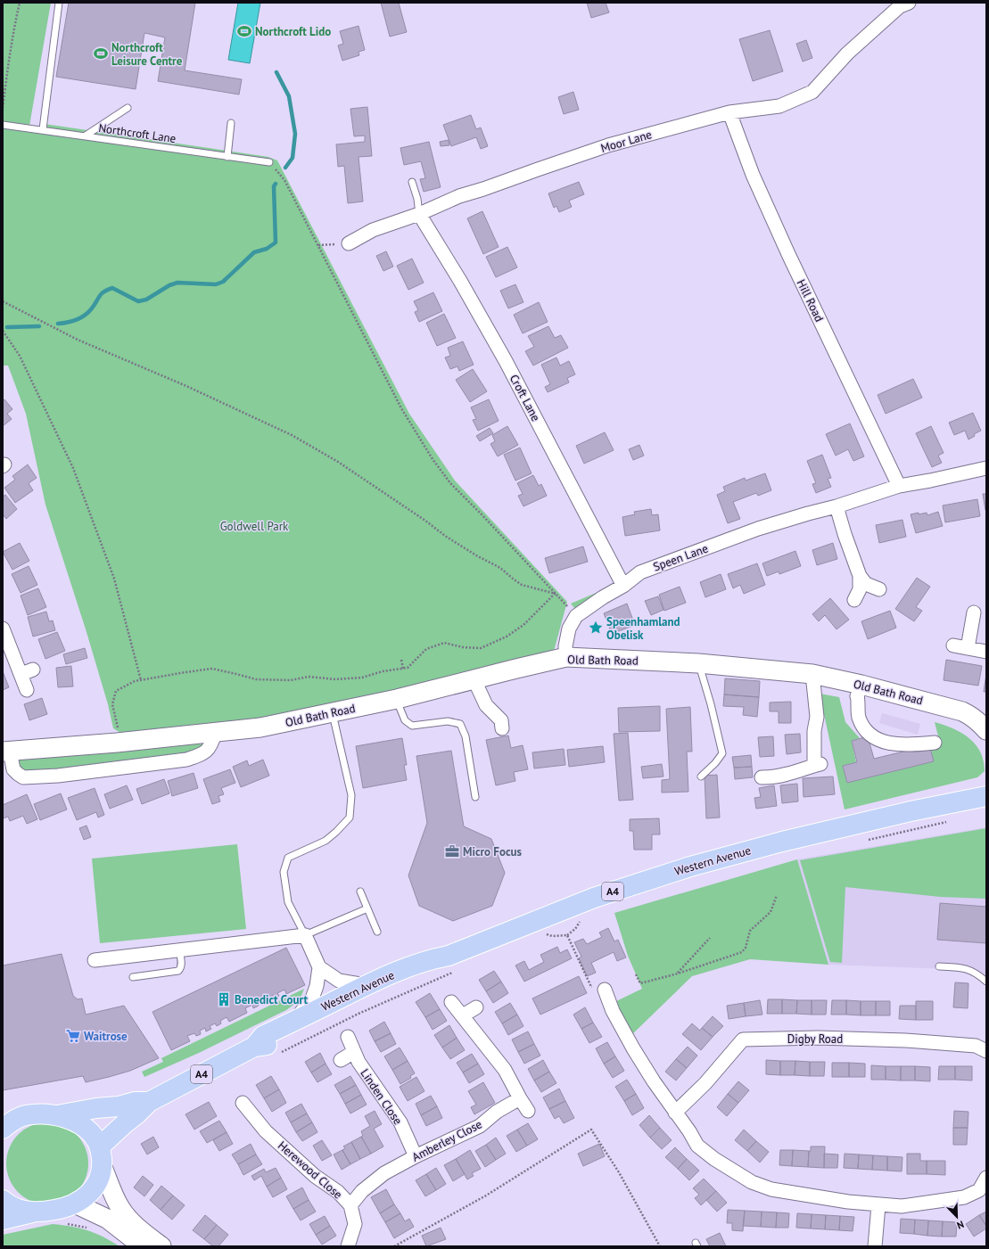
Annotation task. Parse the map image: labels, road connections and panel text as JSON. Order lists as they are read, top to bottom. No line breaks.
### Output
{"streets":{"main road":["Western Avenue","A4"],"street":["Moor Lane","Hill Road","Croft Lane","Speen Lane","Old Bath Road","Digby Road","Linden Close","Amberley Close","Herewood Close"],"lane":["Northcroft Lane"]},"crossings":[["Moor Lane","Hill Road"],["Moor Lane","Croft Lane"],["Hill Road","Speen Lane"],["Croft Lane","Speen Lane"],["Speen Lane","Old Bath Road"],["Western Avenue","A4"],["Linden Close","Amberley Close"],["Amberley Close","Herewood Close"]],"parks":["Goldwell Park"],"places":{"sports":["Northcroft Lido","Northcroft Leisure Centre"],"place":["Speenhamland Obelisk"],"office":["Micro Focus"],"building":["Benedict Court"],"supermarket":["Waitrose"]},"north":"bottom right"}
